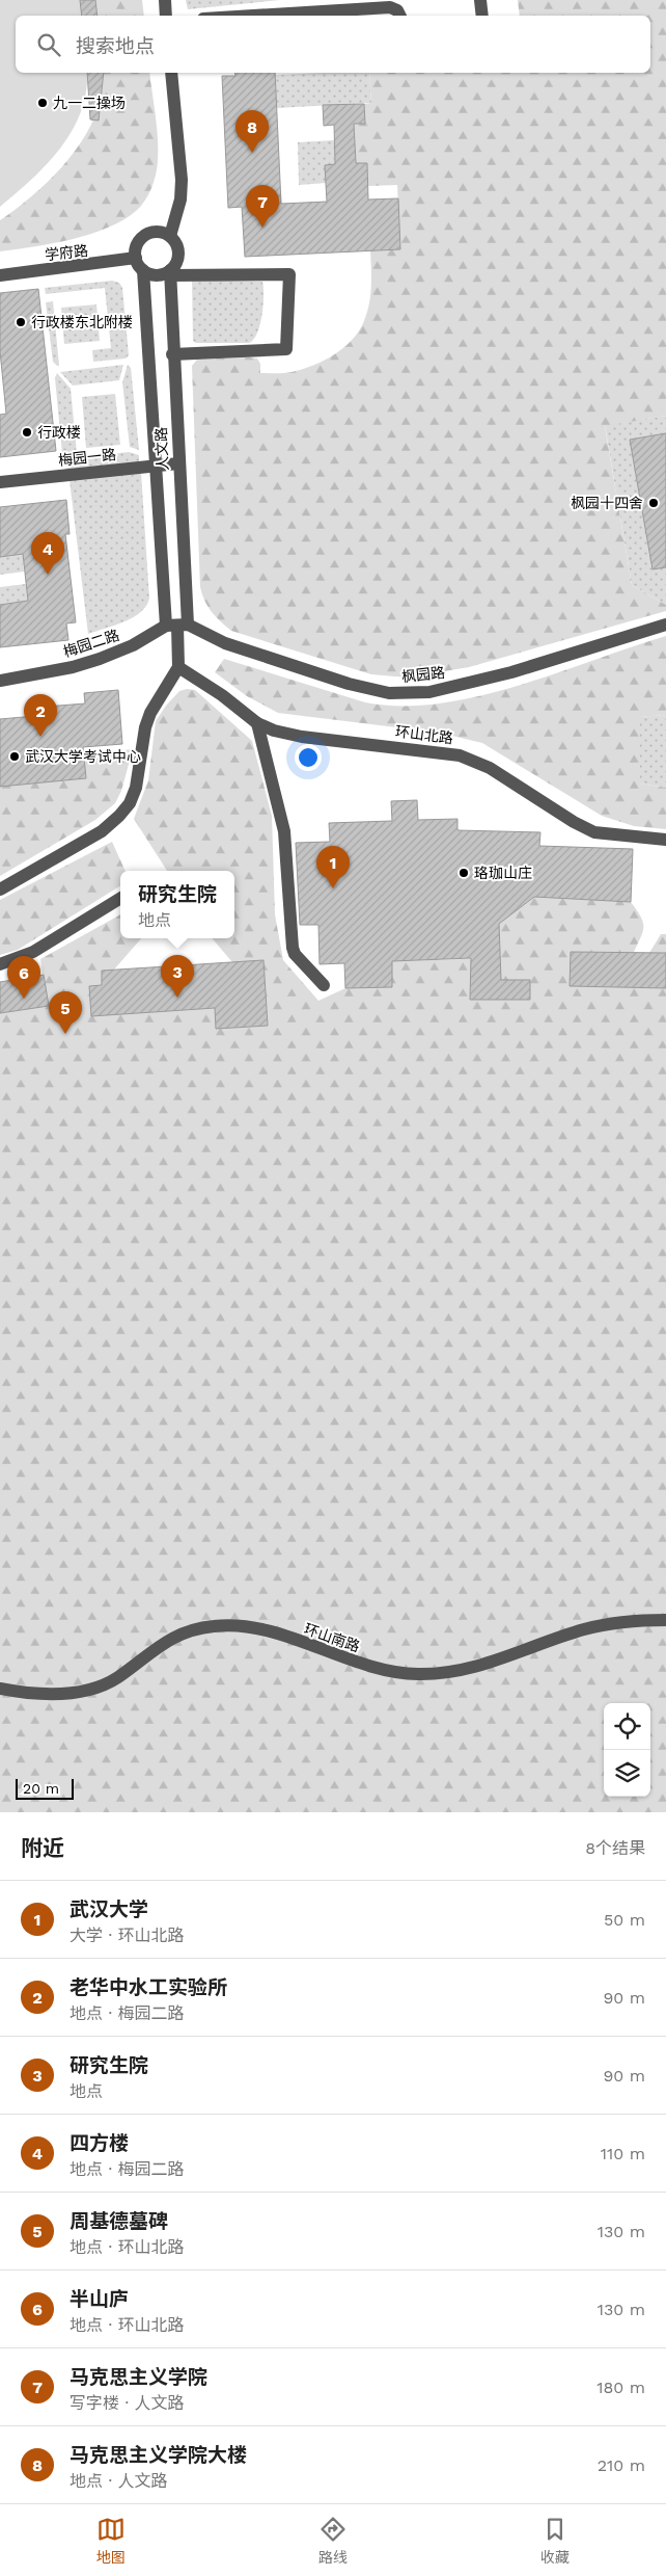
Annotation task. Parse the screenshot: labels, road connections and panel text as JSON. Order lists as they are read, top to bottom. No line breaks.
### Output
{"streets":{"street":["学府路","人文路","梅园一路","梅园二路","枫园路","环山北路","环山南路"]},"crossings":[["学府路","人文路"],["人文路","梅园一路"],["人文路","梅园二路"],["人文路","枫园路"],["梅园二路","枫园路"]],"places":["九一二操场","行政楼东北附楼","行政楼","枫园十四舍","武汉大学考试中心","珞珈山庄"],"scale_bar":"20 m","page":{"search":"搜索地点","pins":["8","7","4","2","1","3","6","5"],"popup":["研究生院","地点"],"scale":"20 m","heading":["附近","8个结果"],"list":[{"mark":"1","name":"武汉大学","note":"大学 · 环山北路","value":"50 m"},{"mark":"2","name":"老华中水工实验所","note":"地点 · 梅园二路","value":"90 m"},{"mark":"3","name":"研究生院","note":"地点","value":"90 m"},{"mark":"4","name":"四方楼","note":"地点 · 梅园二路","value":"110 m"},{"mark":"5","name":"周基德墓碑","note":"地点 · 环山北路","value":"130 m"},{"mark":"6","name":"半山庐","note":"地点 · 环山北路","value":"130 m"},{"mark":"7","name":"马克思主义学院","note":"写字楼 · 人文路","value":"180 m"},{"mark":"8","name":"马克思主义学院大楼","note":"地点 · 人文路","value":"210 m"}],"nav":["地图","路线","收藏"]}}
